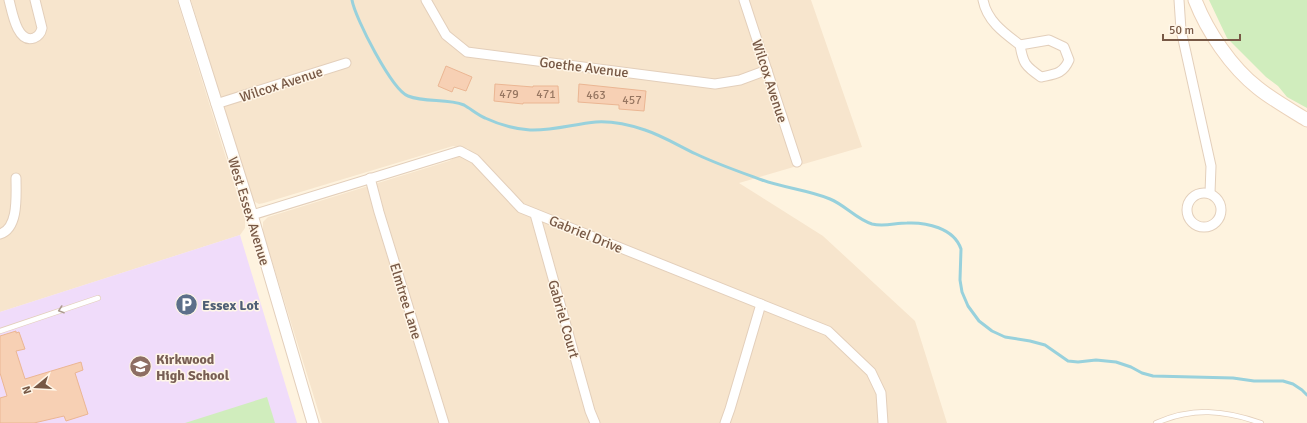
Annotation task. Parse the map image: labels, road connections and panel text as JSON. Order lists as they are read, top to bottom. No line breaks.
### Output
{"streets":{"street":["Goethe Avenue","Wilcox Avenue","West Essex Avenue","Gabriel Drive","Elmtree Lane","Gabriel Court"]},"crossings":[["Goethe Avenue","Wilcox Avenue"],["Wilcox Avenue","West Essex Avenue"],["West Essex Avenue","Gabriel Drive"],["Gabriel Drive","Elmtree Lane"],["Gabriel Drive","Gabriel Court"]],"places":{"parking":["Essex Lot"],"school or university":["Kirkwood High School"]},"house_numbers":["479","471","463","457"],"scale_bar":"50 m","north":"left"}
